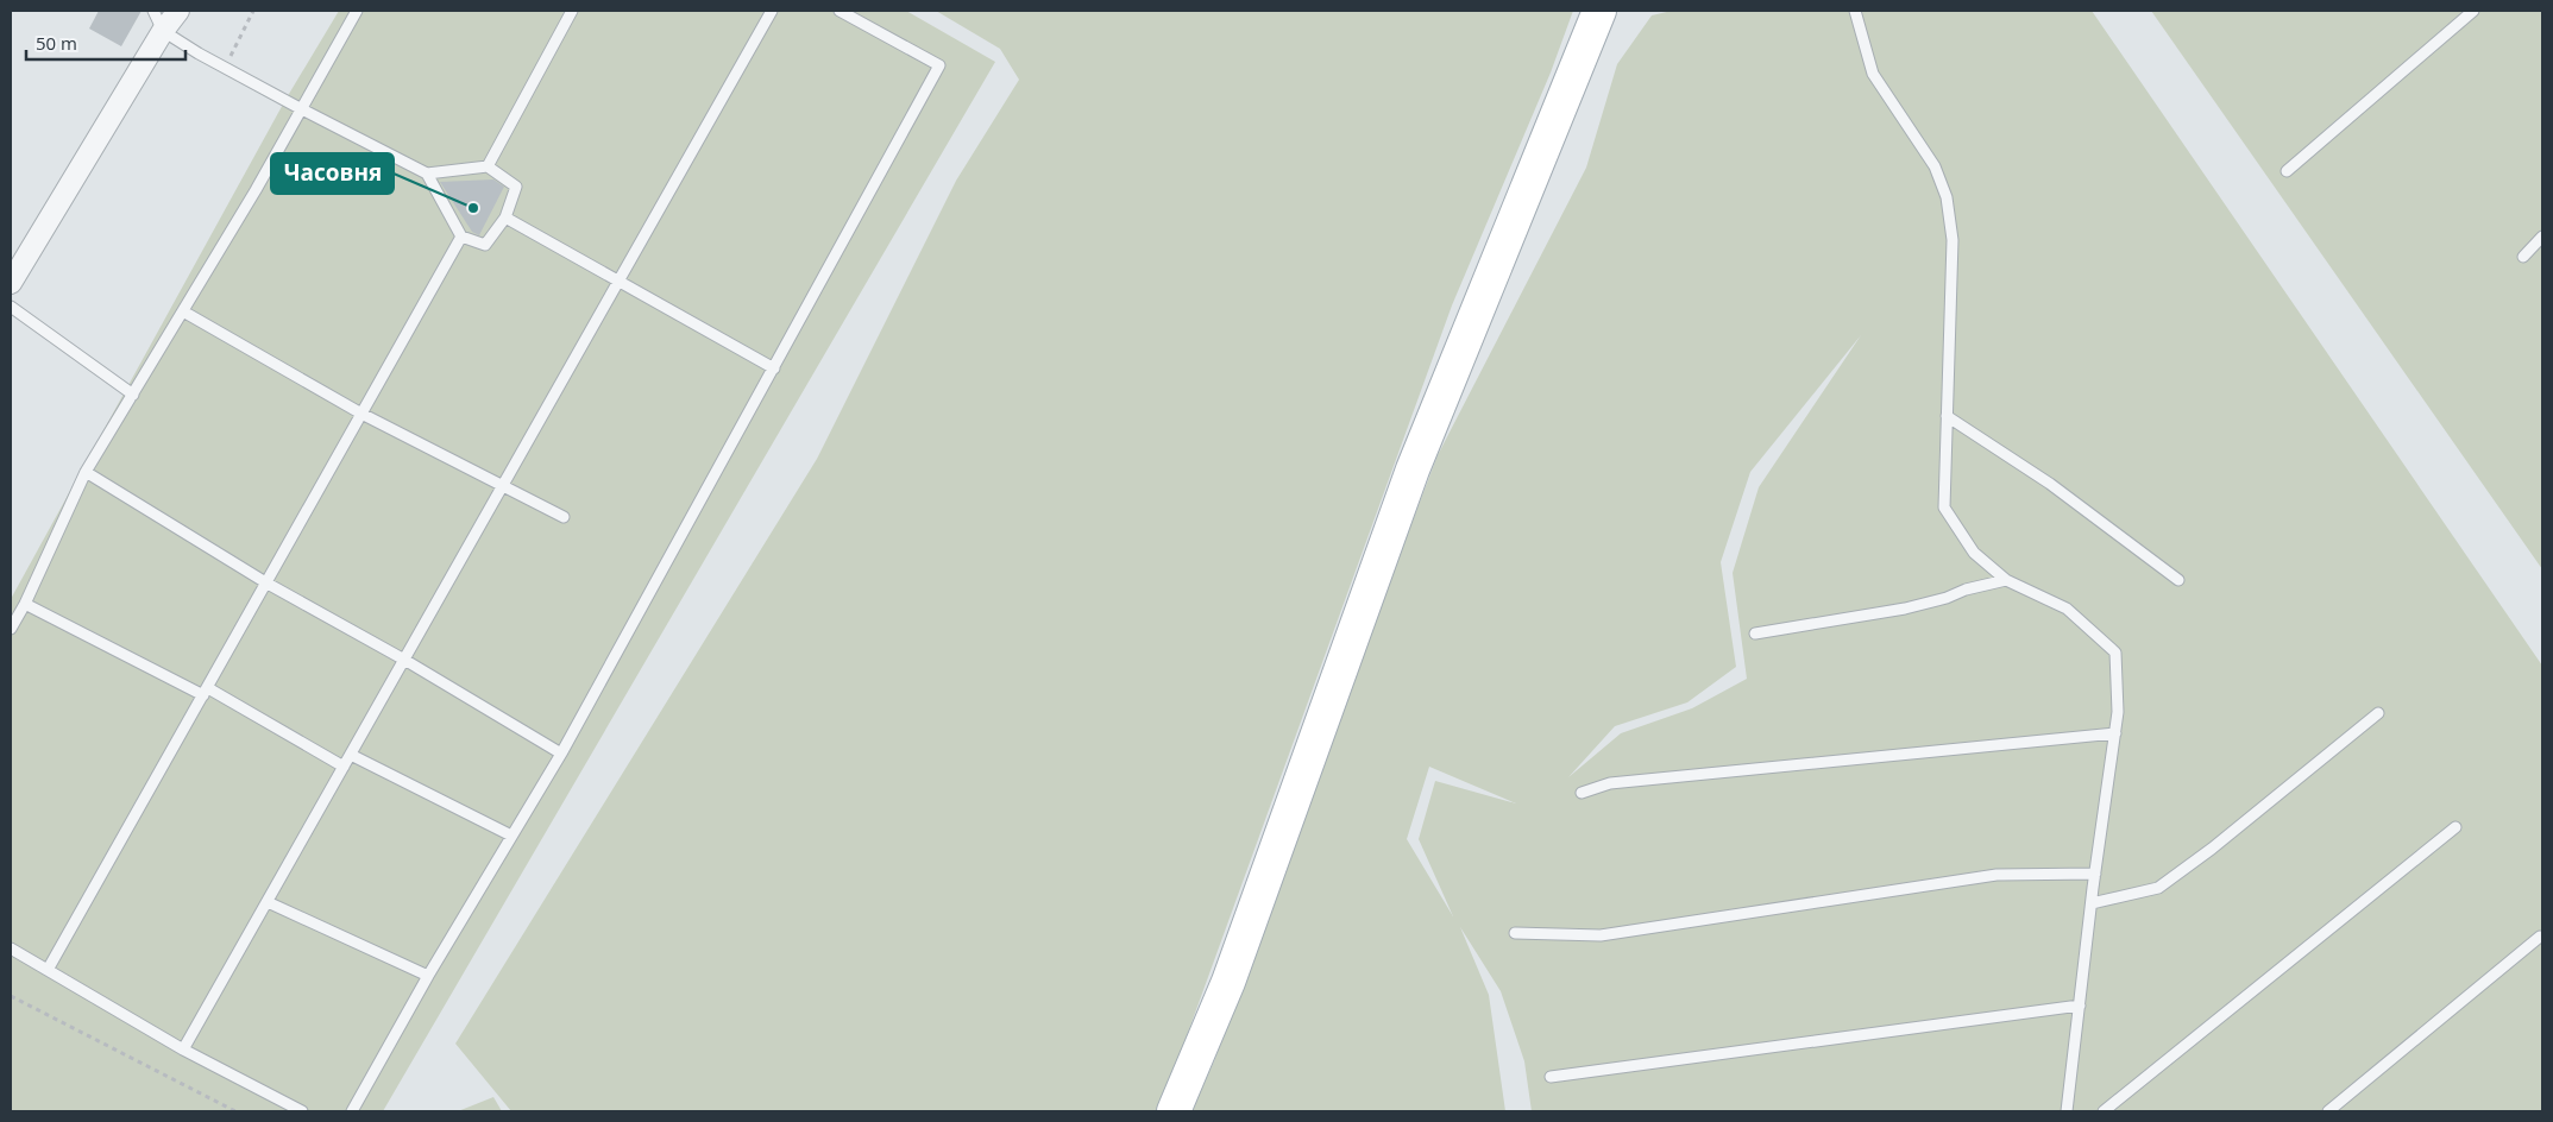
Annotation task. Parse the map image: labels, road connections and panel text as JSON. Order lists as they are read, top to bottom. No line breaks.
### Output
{"places":["Часовня"],"scale_bar":"50 m"}
